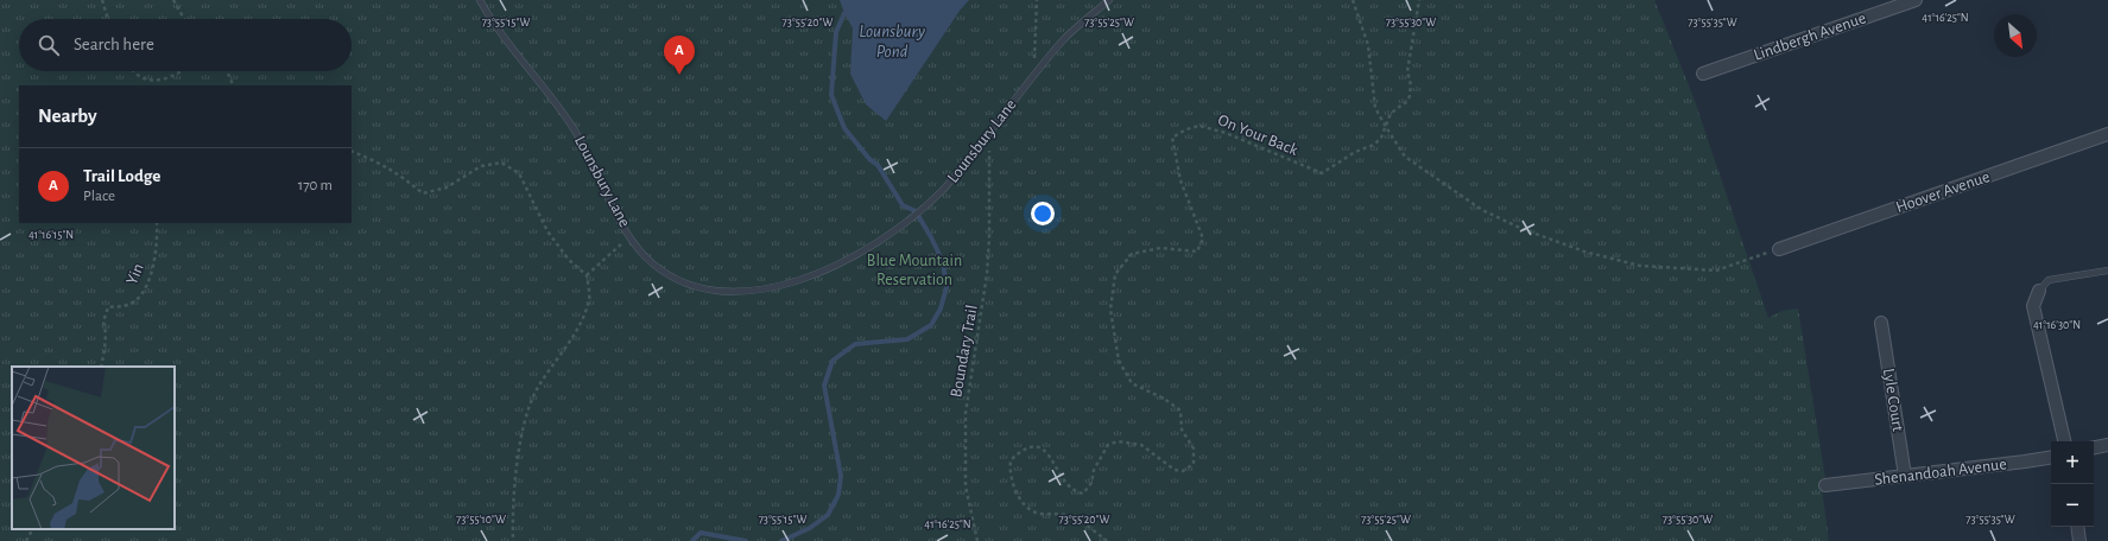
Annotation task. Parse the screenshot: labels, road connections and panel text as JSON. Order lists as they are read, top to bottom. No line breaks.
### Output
{"streets":{"street":["Lindbergh Avenue","Hoover Avenue","Lyle Court","Shenandoah Avenue"],"lane":["Lounsbury Lane"],"path":["On Your Back","Yin","Boundary Trail"]},"crossings":[["Lounsbury Lane","Boundary Trail"],["Lyle Court","Shenandoah Avenue"]],"water":["Lounsbury Pond"],"parks":["Blue Mountain Reservation"],"north":"bottom right","page":{"search":"Search here","pins":"A","heading":"Nearby","list":[{"mark":"A","name":"Trail Lodge","note":"Place","value":"170 m"}],"map_buttons":["+","−"]},"coordinates":["41°16'25\"N","73°55'15\"W","73°55'20\"W","73°55'30\"W","73°55'35\"W","73°55'25\"W","41°16'15\"N","41°16'30\"N","73°55'10\"W"]}
